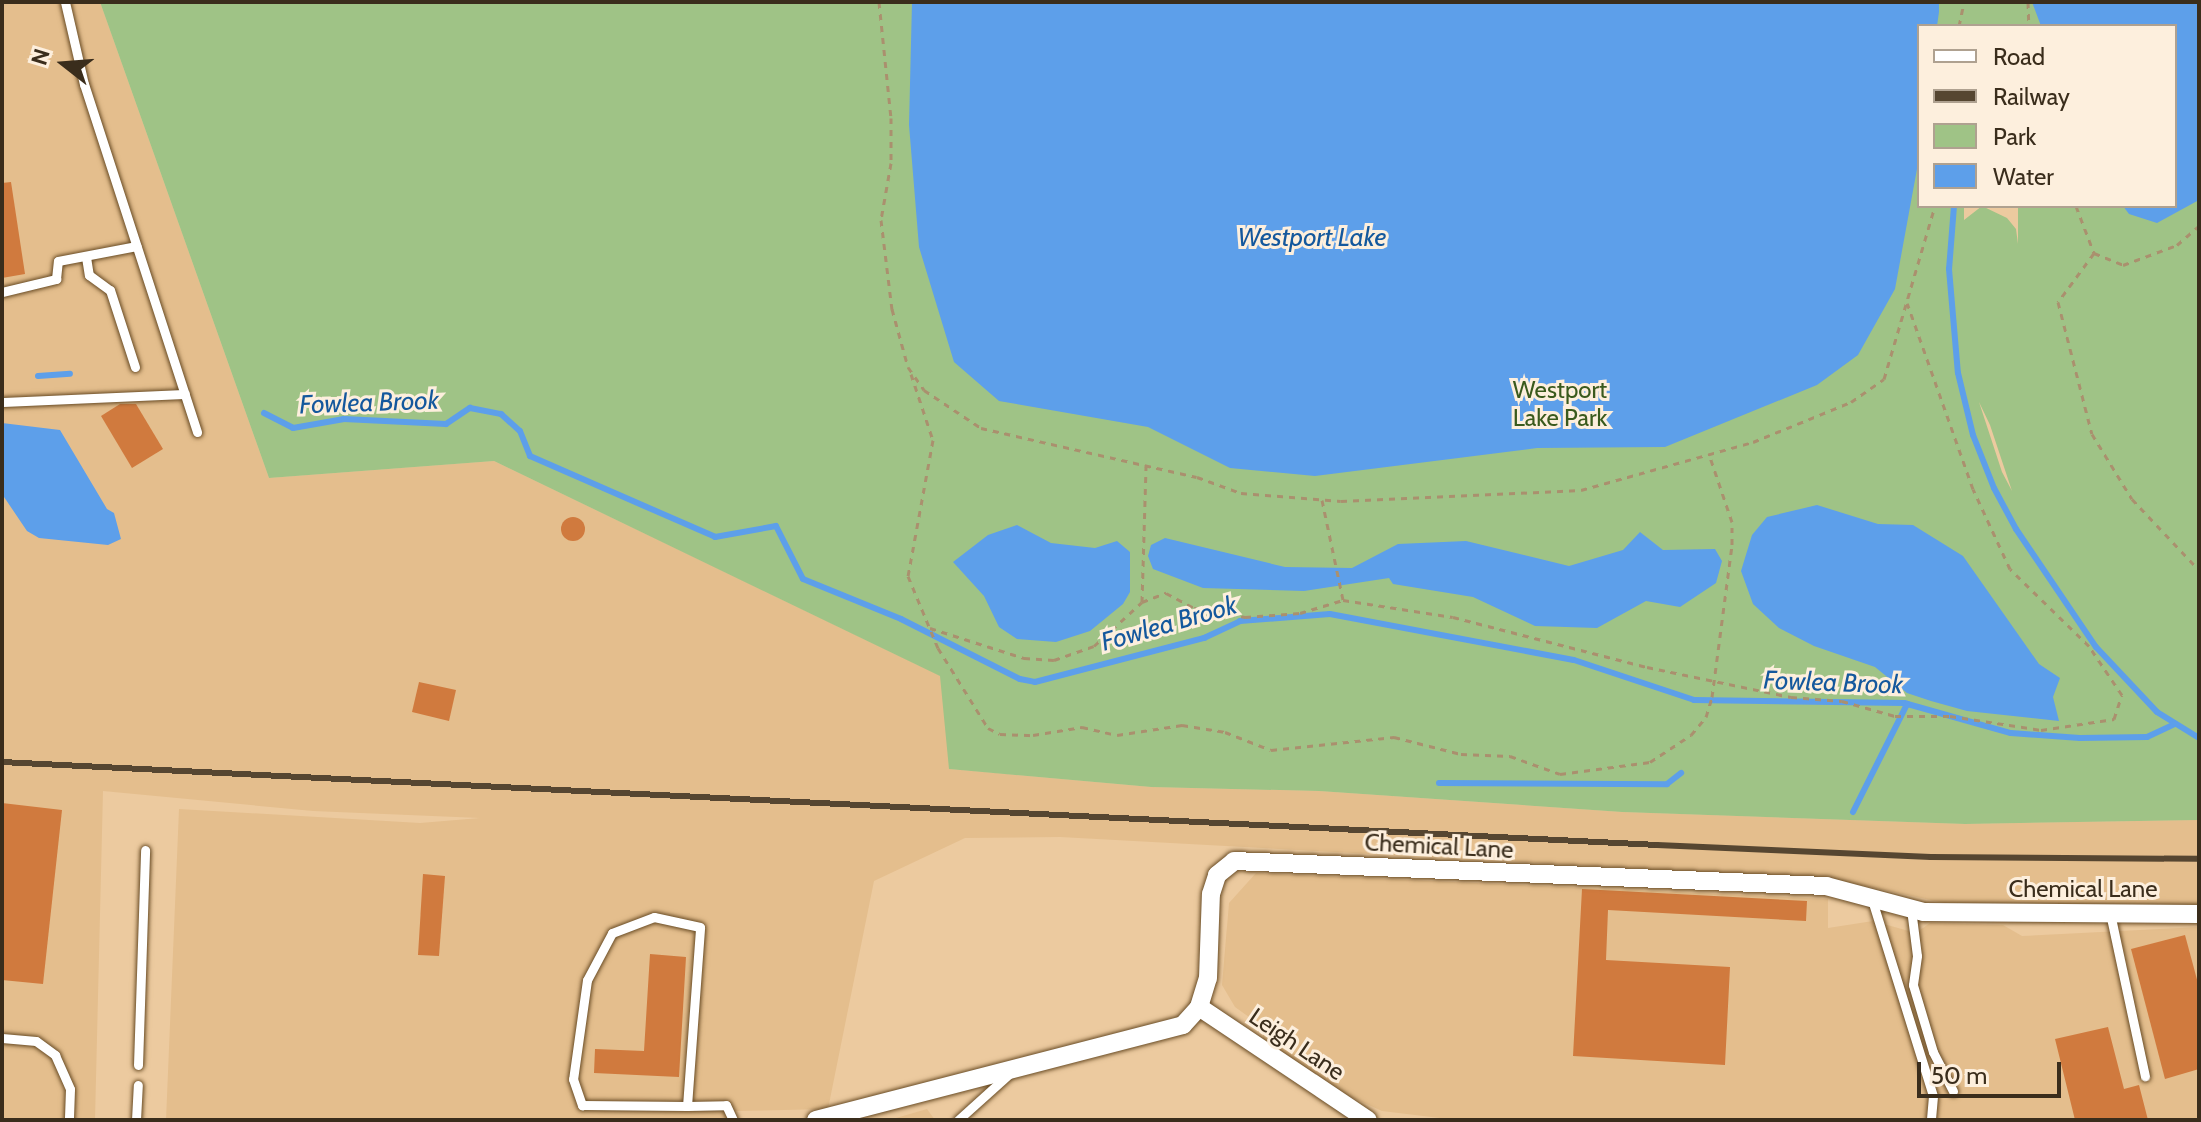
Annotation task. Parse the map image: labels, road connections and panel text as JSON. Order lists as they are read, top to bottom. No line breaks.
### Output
{"streets":{"street":["Chemical Lane","Leigh Lane"]},"crossings":[["Chemical Lane","Leigh Lane"]],"water":["Westport Lake","Fowlea Brook"],"parks":["Westport Lake Park"],"legend":["Road","Railway","Park","Water"],"scale_bar":"50 m","north":"left"}
